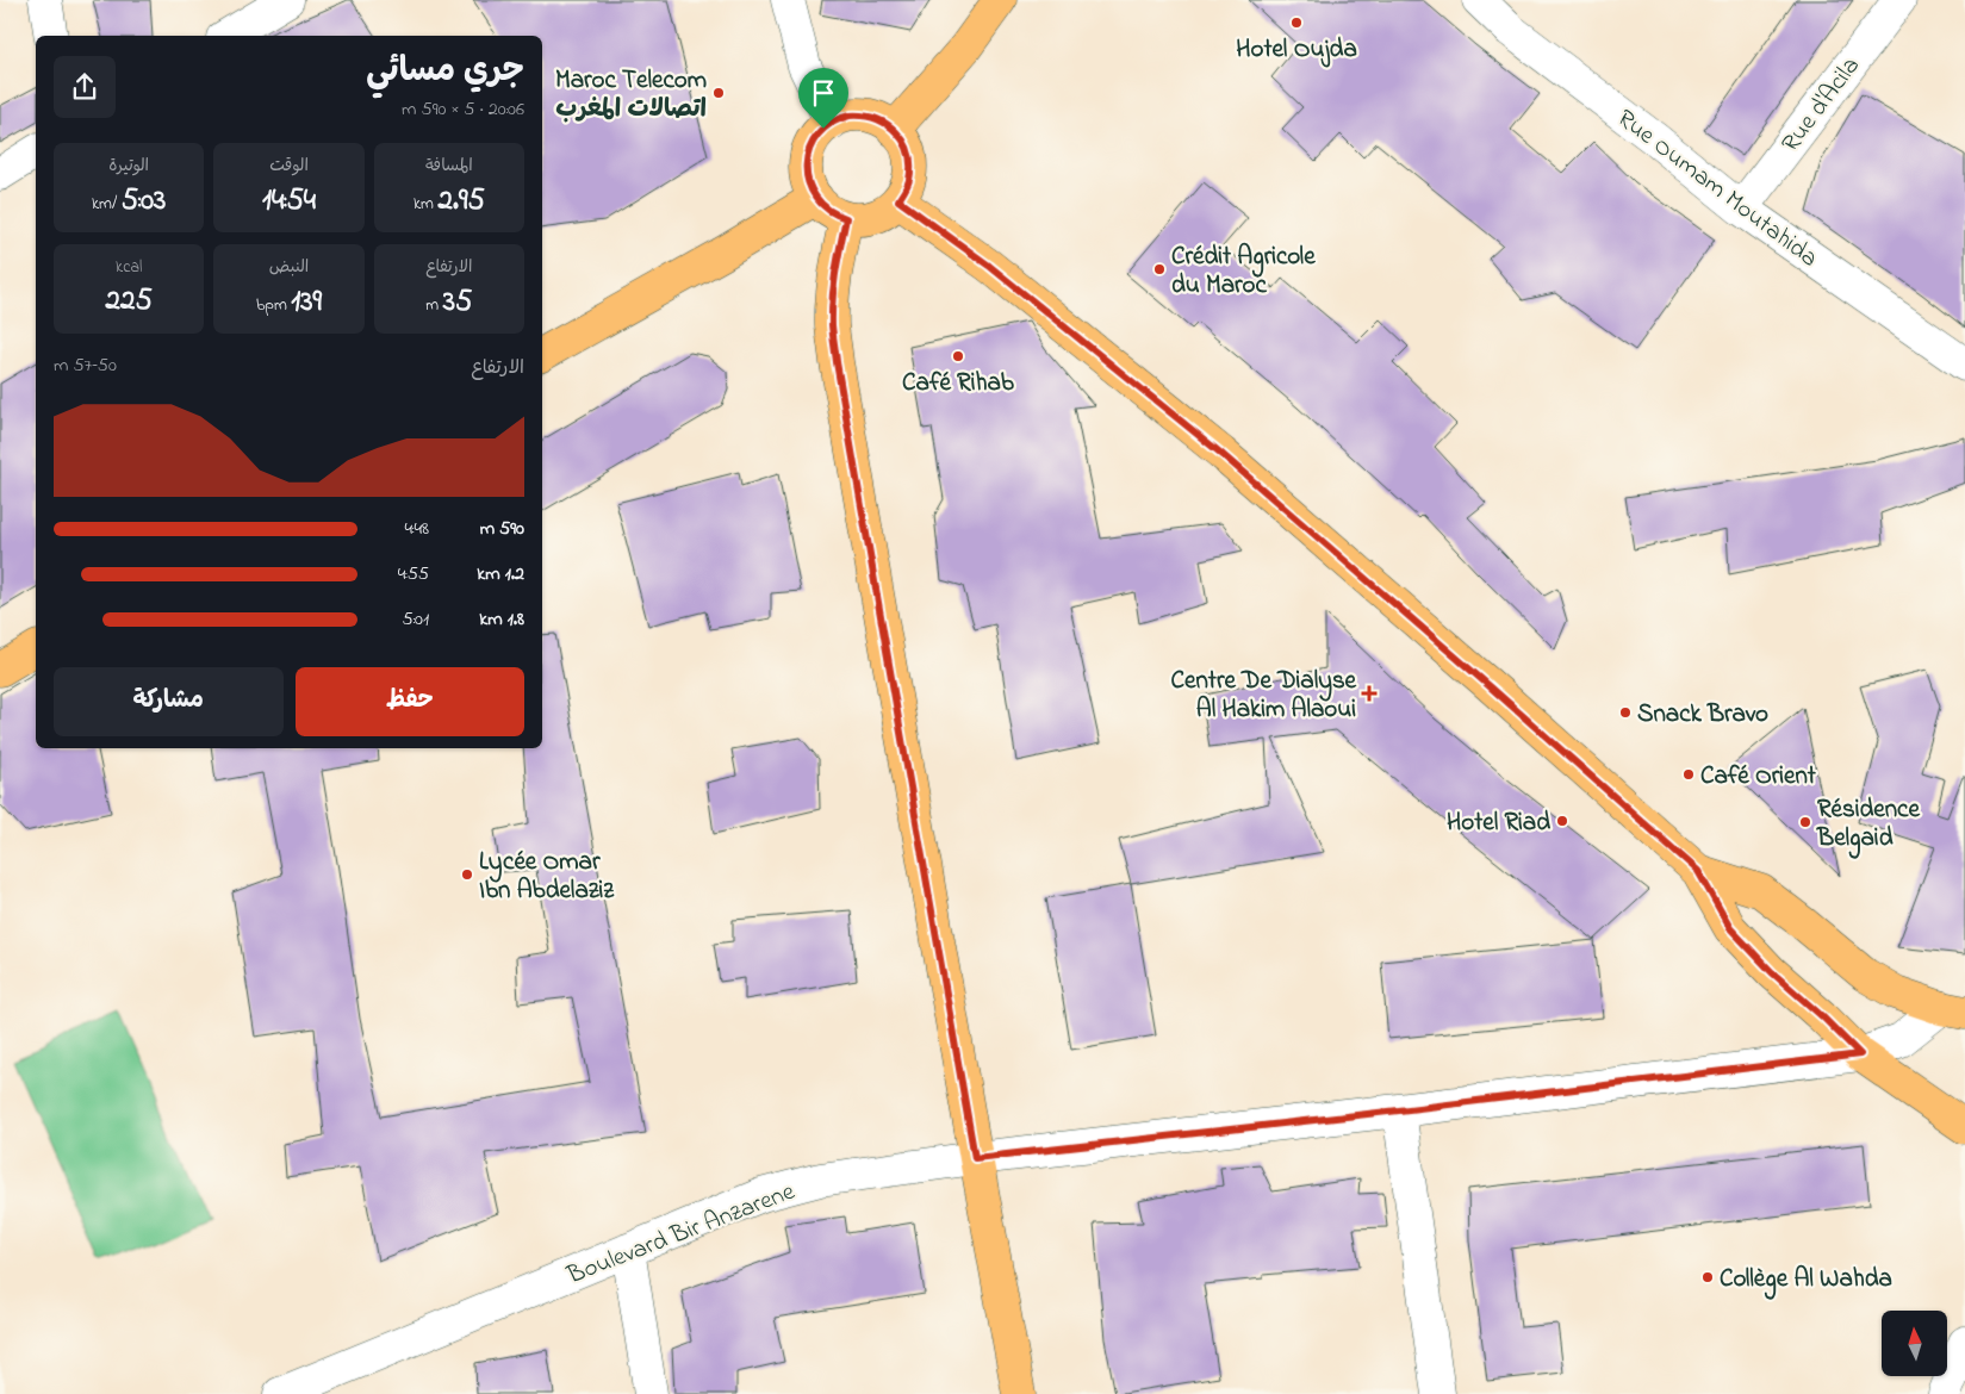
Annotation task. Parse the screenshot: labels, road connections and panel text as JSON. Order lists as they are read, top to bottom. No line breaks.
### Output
{"streets":{"street":["Rue d'Acila","Rue Oumam Moutahida","Boulevard Bir Anzarene"]},"crossings":[["Rue d'Acila","Rue Oumam Moutahida"]],"places":{"other":["Hotel Oujda","Maroc Telecom اتصالات المغرب","Crédit Agricole du Maroc","Café Rihab","Snack Bravo","Café Orient","Hotel Riad","Résidence Belgaid","Lycée Omar Ibn Abdelaziz","Collège Al Wahda"],"health":["Centre De Dialyse Al Hakim Alaoui"]},"north":"top","page":{"heading":["جري مسائي","20:06 · 5 × 590 m"],"stats":[["المسافة","2.95 km"],["الوقت","14:54"],["الوتيرة","5:03 /km"],["الارتفاع","35 m"],["النبض","139 bpm"],["kcal","225"]],"chart":["الارتفاع","50–57 m"],"list":[{"name":"590 m","note":"4:48"},{"name":"1.2 km","note":"4:55"},{"name":"1.8 km","note":"5:01"}],"buttons":["حفظ","مشاركة"]}}
